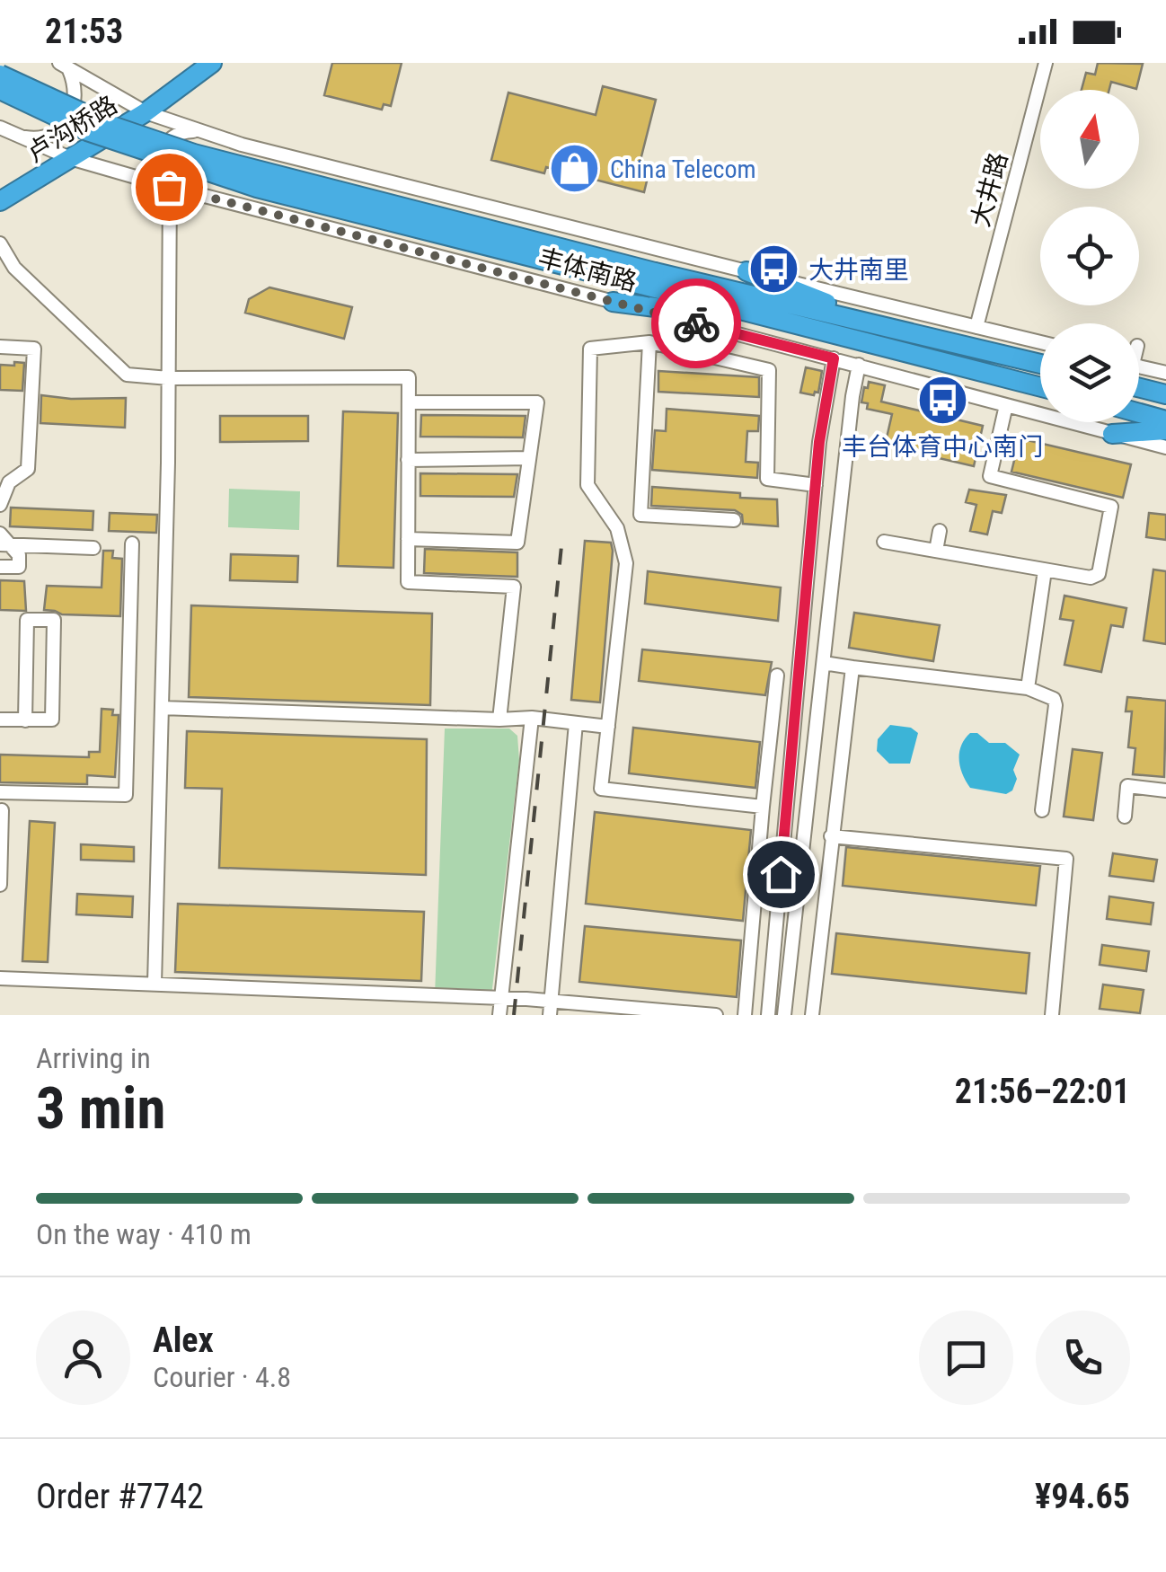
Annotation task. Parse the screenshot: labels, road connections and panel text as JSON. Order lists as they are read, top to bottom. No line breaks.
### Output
{"streets":{"highway":["卢沟桥路","丰体南路"],"street":["大井路"]},"crossings":[["卢沟桥路","丰体南路"],["大井路","丰体南路"]],"places":{"shop":["China Telecom"],"bus stop":["大井南里","丰台体育中心南门"]},"north":"top","page":{"status":"21:53","heading":["3 min","Arriving in","21:56–22:01"],"panel":["Alex","Courier · 4.8","Order #7742","¥94.65"],"bar":"On the way · 410 m"}}
